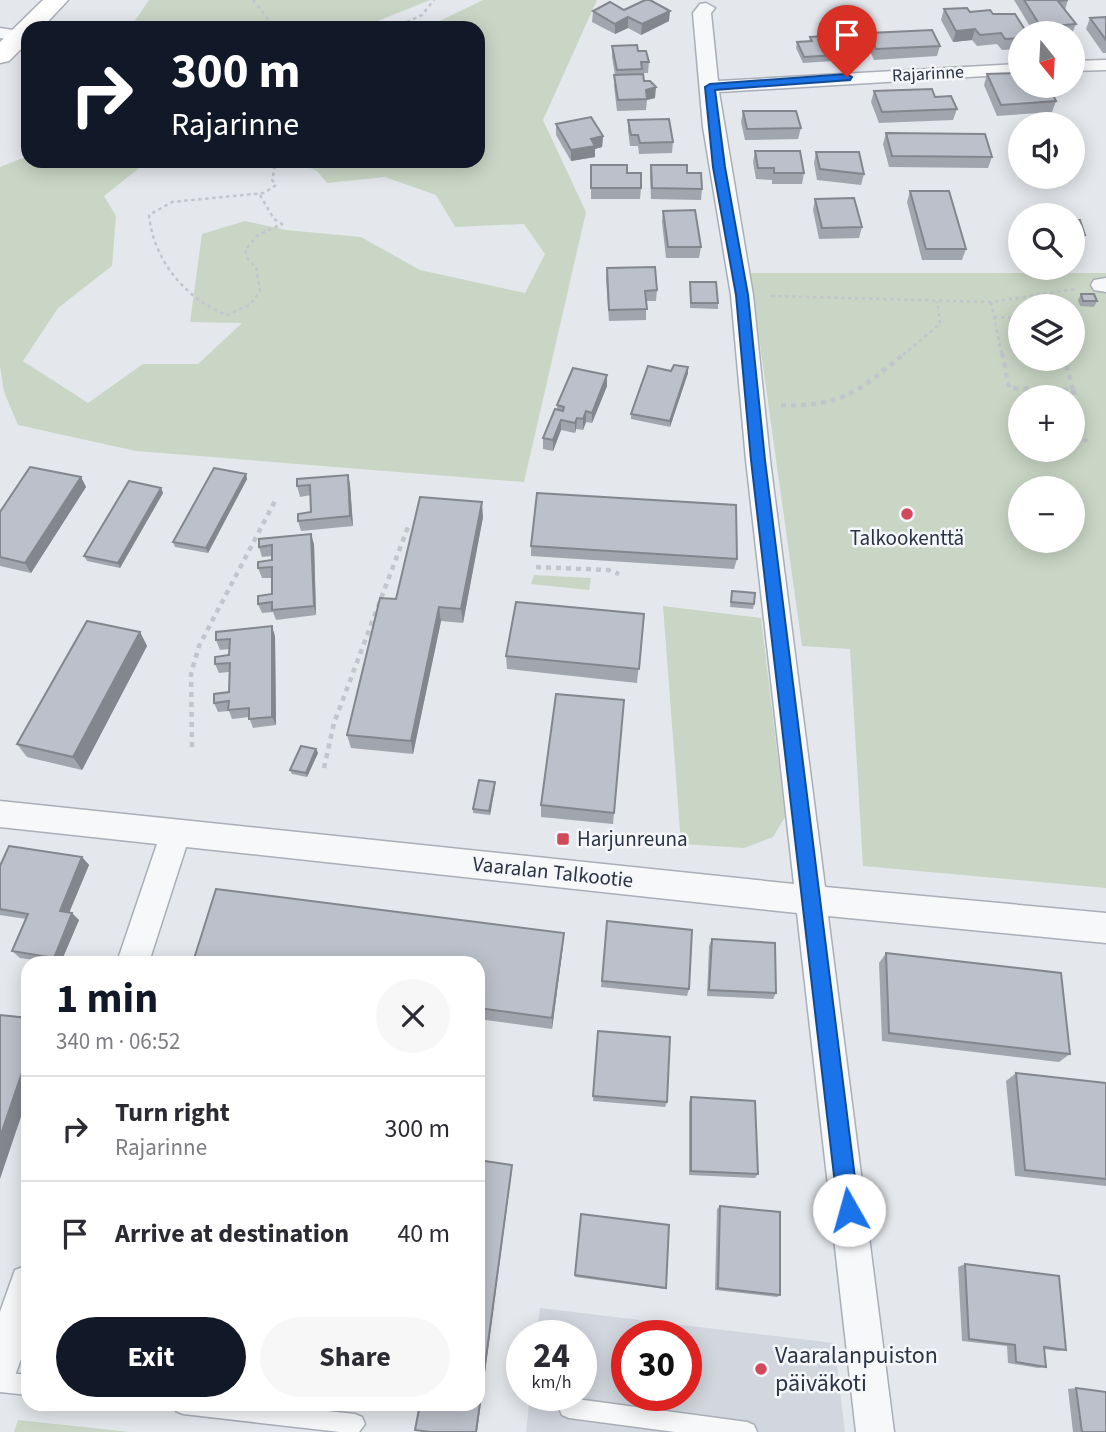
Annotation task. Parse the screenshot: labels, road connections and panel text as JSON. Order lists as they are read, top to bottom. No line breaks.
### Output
{"streets":{"street":["Rajarinne","Vaaralan Talkootie"]},"places":{"other":["Talkookenttä","Vaaralanpuiston päiväkoti"],"transit":["Harjunreuna"]},"north":"bottom","page":{"map_buttons":["+","−"],"turn":["300 m","Rajarinne"],"heading":["1 min","340 m · 06:52"],"list":[{"name":"Turn right","note":"Rajarinne","value":"300 m"},{"name":"Arrive at destination","value":"40 m"}],"buttons":["Exit","Share"],"speed":"24 km/h","limit":"30"}}
